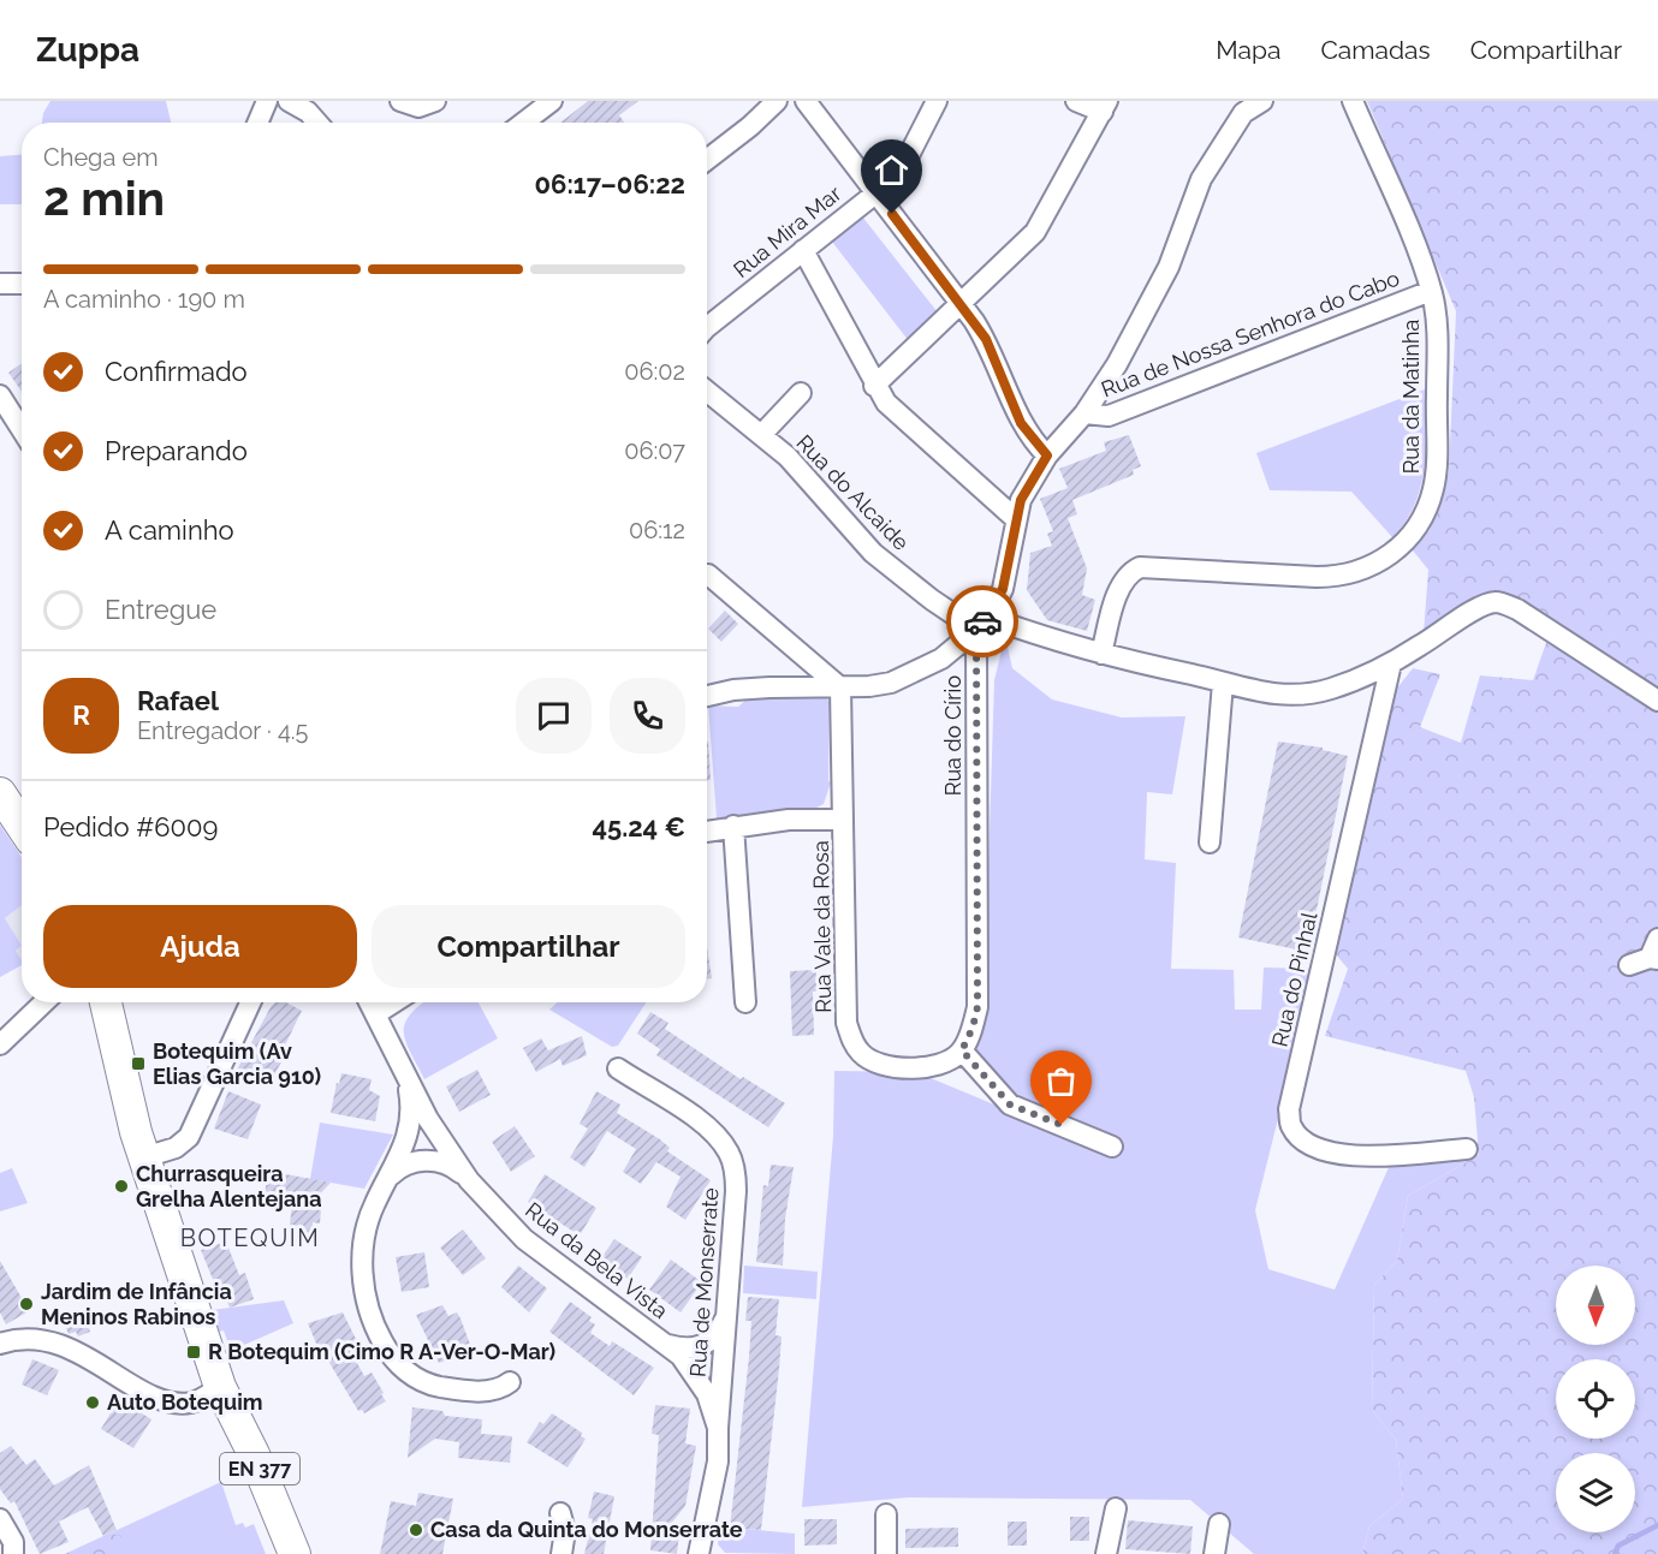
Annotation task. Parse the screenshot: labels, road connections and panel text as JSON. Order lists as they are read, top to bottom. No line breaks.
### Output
{"streets":{"main road":["EN 377"],"street":["Rua Mira Mar","Rua de Nossa Senhora do Cabo","Rua da Matinha","Rua do Alcaide","Rua do Círio","Rua Vale da Rosa","Rua do Pinhal","Rua da Bela Vista","Rua de Monserrate"]},"crossings":[["Rua de Nossa Senhora do Cabo","Rua da Matinha"],["Rua de Nossa Senhora do Cabo","Rua do Círio"],["Rua do Alcaide","Rua do Círio"],["Rua do Círio","Rua Vale da Rosa"],["Rua da Bela Vista","Rua de Monserrate"]],"districts":["BOTEQUIM"],"places":{"transit":["Botequim (Av Elias Garcia 910)","R Botequim (Cimo R A-Ver-O-Mar)"],"other":["Churrasqueira Grelha Alentejana","Jardim de Infância Meninos Rabinos","Auto Botequim","Casa da Quinta do Monserrate"]},"north":"bottom","page":{"header":"Zuppa","nav":["Mapa","Camadas","Compartilhar"],"heading":["2 min","Chega em","06:17–06:22"],"panel":["Rafael","Entregador · 4.5","Pedido #6009","45.24 €"],"bar":"A caminho · 190 m","list":[["Confirmado","06:02"],["Preparando","06:07"],["A caminho","06:12"],"Entregue"],"round":"R","buttons":["Ajuda","Compartilhar"]}}
